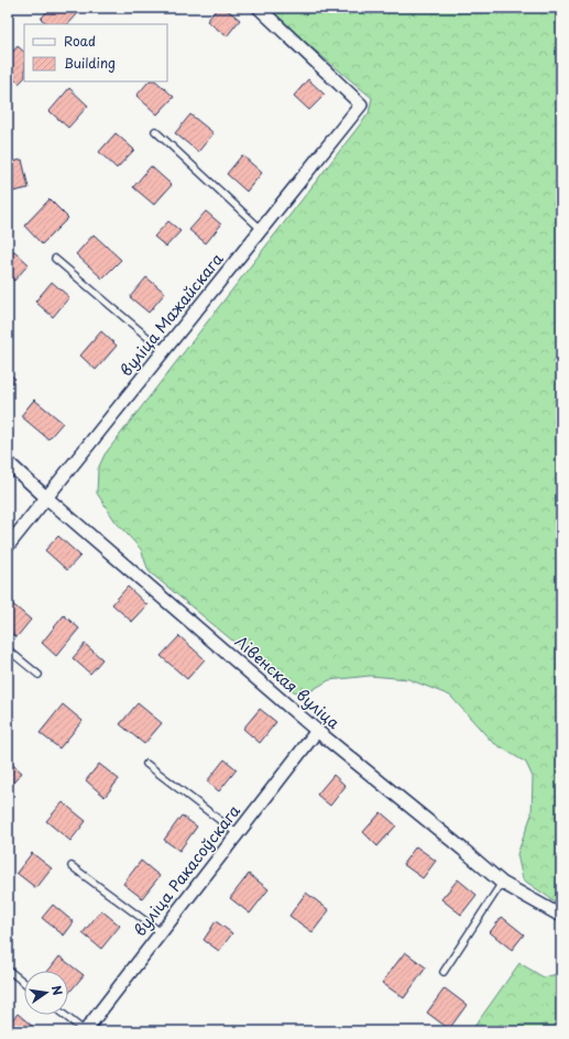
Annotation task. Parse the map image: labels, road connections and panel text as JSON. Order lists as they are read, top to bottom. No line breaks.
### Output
{"streets":{"street":["вуліца Мажайскага","Лівенская вуліца","вуліца Ракасоўскага"]},"crossings":[["вуліца Мажайскага","Лівенская вуліца"],["Лівенская вуліца","вуліца Ракасоўскага"]],"legend":["Road","Building"],"north":"right"}
